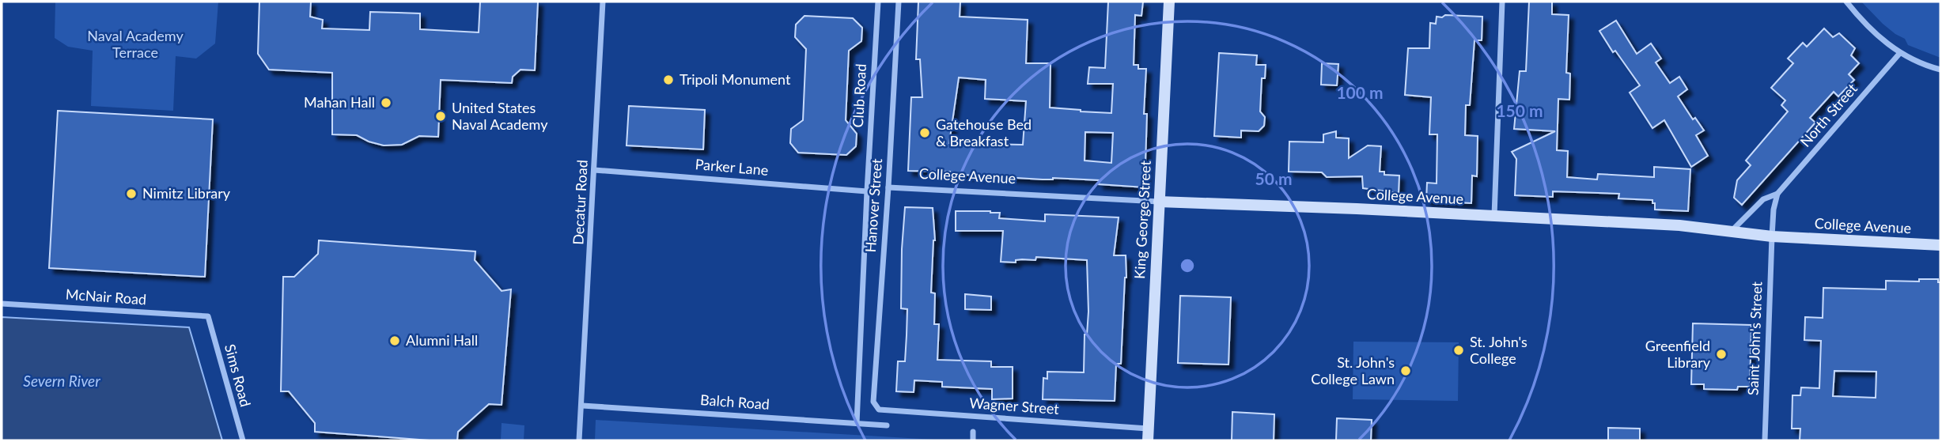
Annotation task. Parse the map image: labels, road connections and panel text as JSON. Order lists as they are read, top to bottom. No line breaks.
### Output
{"streets":{"main road":["College Avenue","King George Street"],"street":["Club Road","North Street","Parker Lane","Decatur Road","Hanover Street","McNair Road","Saint John's Street","Sims Road","Balch Road","Wagner Street"]},"crossings":[["Club Road","Parker Lane"],["Club Road","Balch Road"],["North Street","College Avenue"],["Parker Lane","Decatur Road"],["College Avenue","Hanover Street"],["College Avenue","King George Street"],["College Avenue","Saint John's Street"],["Decatur Road","Balch Road"],["Hanover Street","Wagner Street"],["King George Street","Wagner Street"],["McNair Road","Sims Road"]],"water":["Severn River"],"parks":["Naval Academy Terrace"],"places":["Tripoli Monument","Mahan Hall","United States Naval Academy","Gatehouse Bed & Breakfast","Nimitz Library","Alumni Hall","St. John's College","Greenfield Library","St. John's College Lawn"],"rings":["100 m","150 m","50 m"]}
